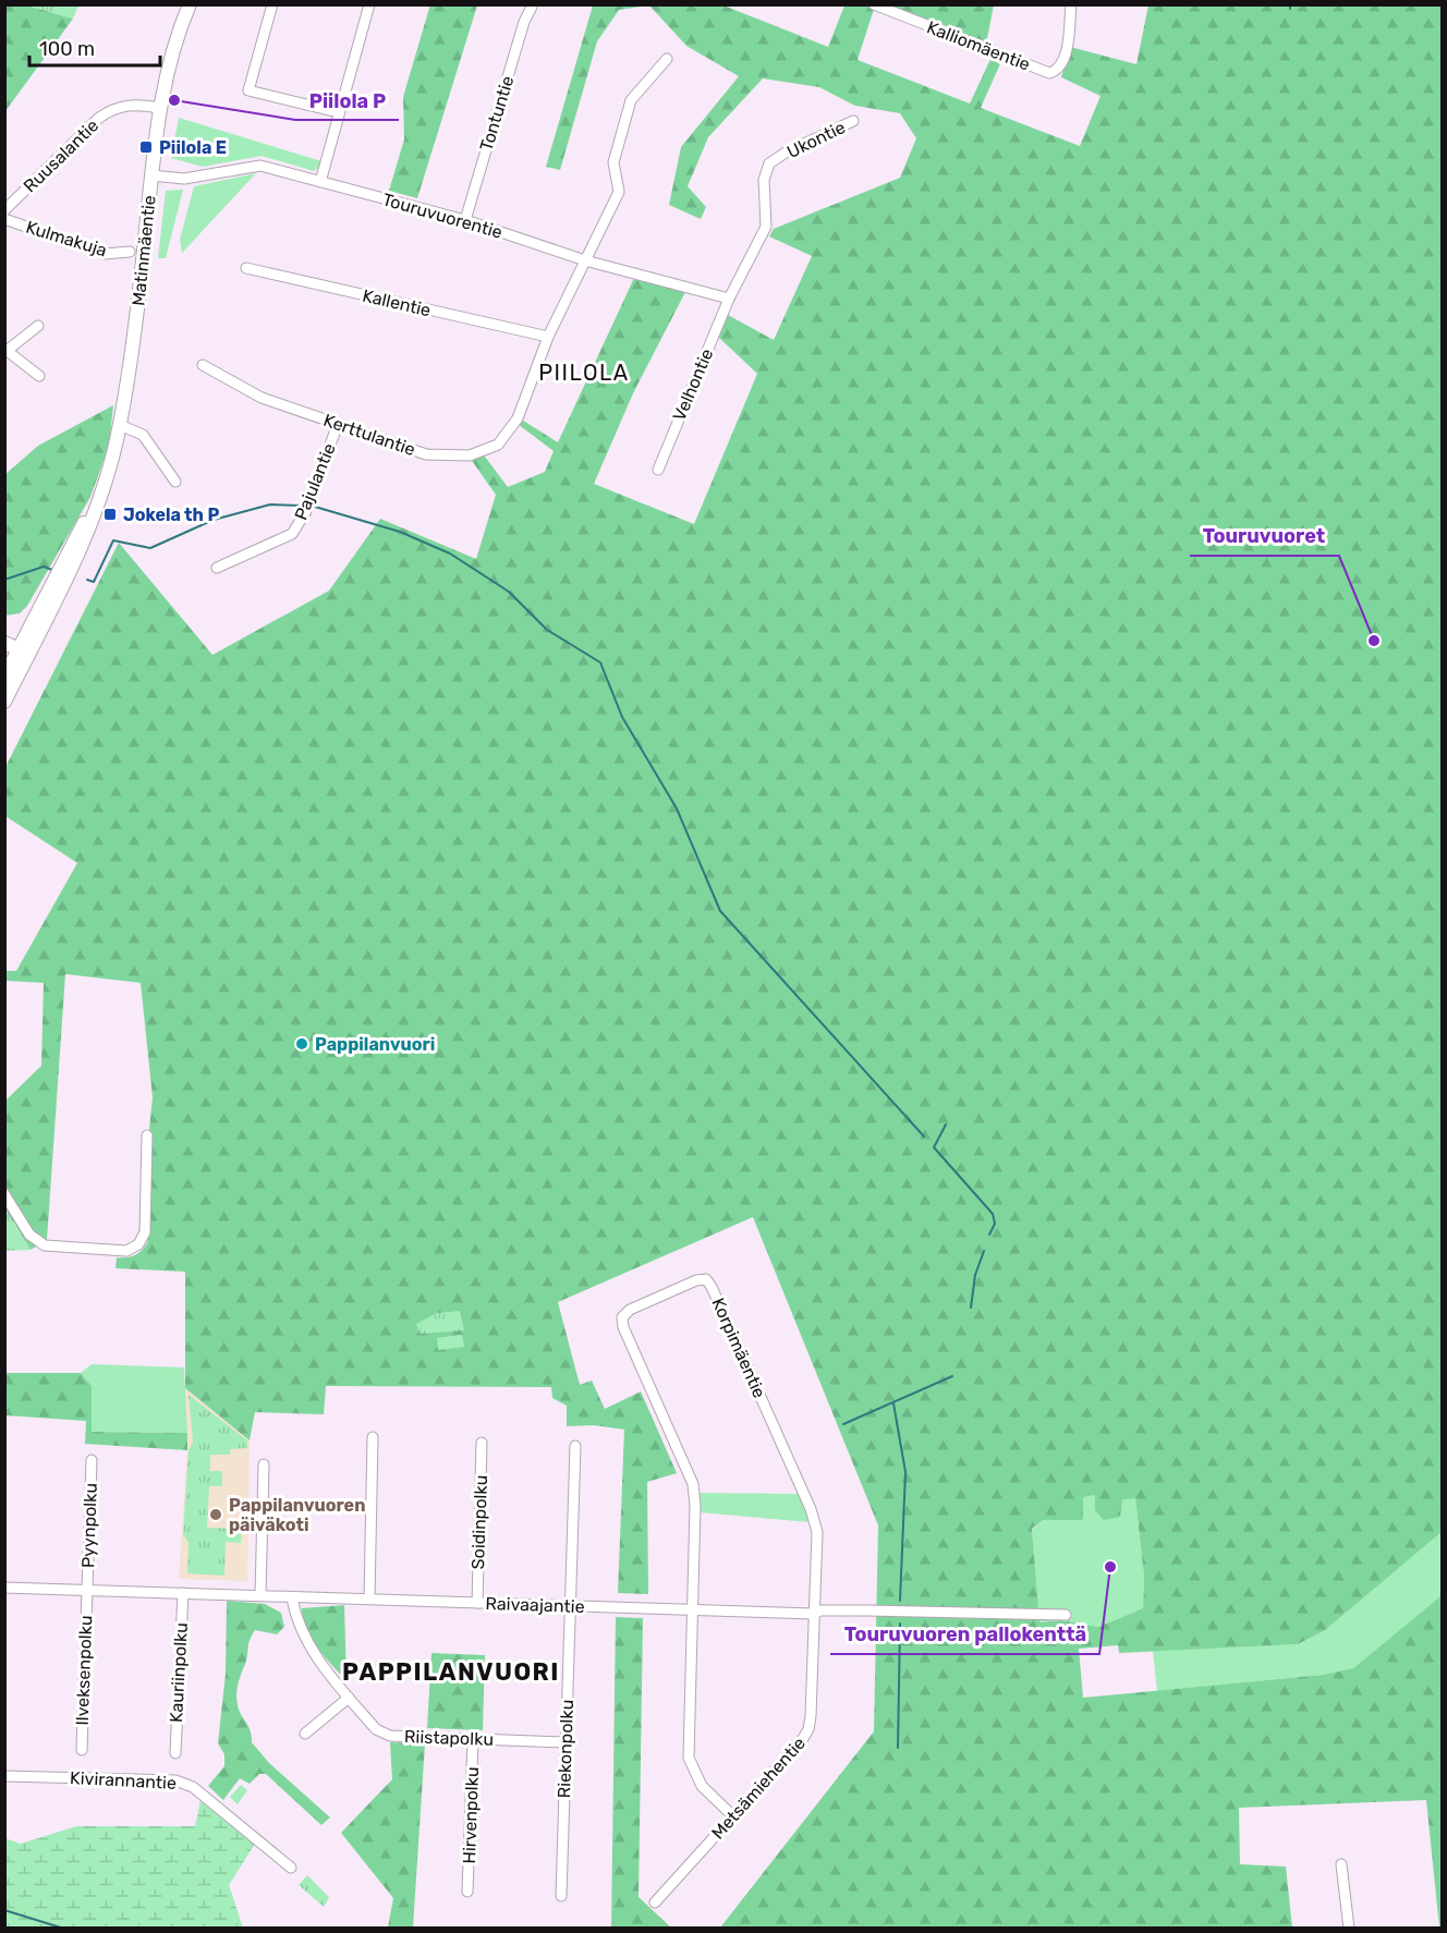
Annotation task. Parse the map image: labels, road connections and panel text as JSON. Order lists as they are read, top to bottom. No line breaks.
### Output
{"streets":{"main road":["Matinmäentie"],"street":["Kalliomäentie","Tontuntie","Ukontie","Ruusalantie","Touruvuorentie","Kulmakuja","Kallentie","Velhontie","Kerttulantie","Pajulantie","Korpimäentie","Soidinpolku","Pyynpolku","Raivaajantie","Ilveksenpolku","Kauriinpolku","Riistapolku","Riekonpolku","Kivirannantie","Metsämiehentie","Hirvenpolku"]},"crossings":[["Tontuntie","Touruvuorentie"],["Ukontie","Touruvuorentie"],["Ukontie","Velhontie"],["Ruusalantie","Matinmäentie"],["Touruvuorentie","Matinmäentie"],["Touruvuorentie","Velhontie"],["Touruvuorentie","Kerttulantie"],["Kallentie","Kerttulantie"],["Kerttulantie","Pajulantie"],["Korpimäentie","Raivaajantie"],["Korpimäentie","Metsämiehentie"],["Soidinpolku","Raivaajantie"],["Pyynpolku","Raivaajantie"],["Pyynpolku","Ilveksenpolku"],["Raivaajantie","Ilveksenpolku"],["Raivaajantie","Kauriinpolku"],["Raivaajantie","Riistapolku"],["Raivaajantie","Riekonpolku"],["Raivaajantie","Metsämiehentie"],["Riistapolku","Riekonpolku"],["Riistapolku","Hirvenpolku"]],"districts":["PIILOLA","PAPPILANVUORI"],"places":{"other":["Piilola P","Touruvuoret","Pappilanvuori","Pappilanvuoren päiväkoti","Touruvuoren pallokenttä"],"transit":["Piilola E","Jokela th P"]},"scale_bar":"100 m"}
